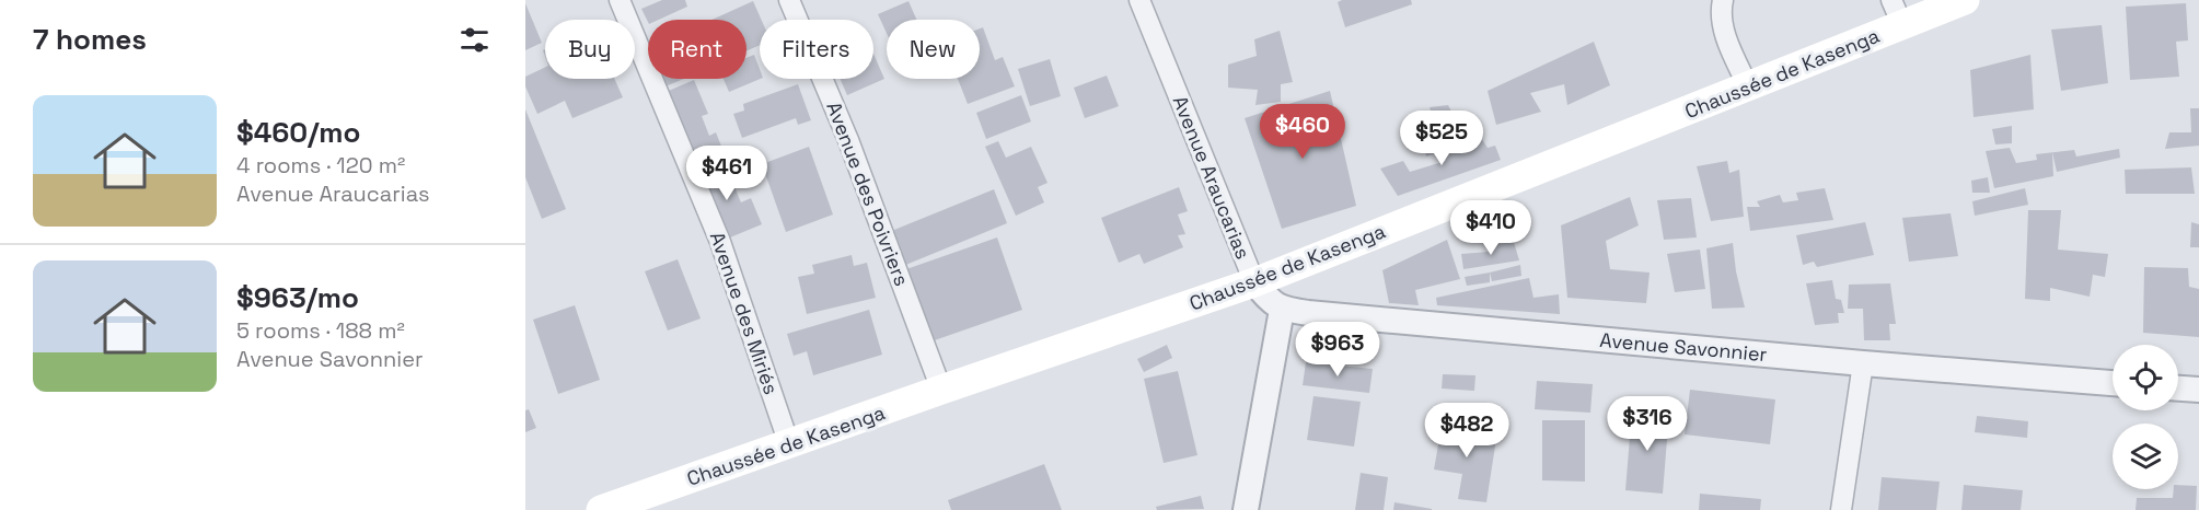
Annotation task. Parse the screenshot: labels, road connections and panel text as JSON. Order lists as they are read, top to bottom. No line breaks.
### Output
{"streets":{"main road":["Chaussée de Kasenga"],"street":["Avenue Araucarias","Avenue des Poivriers","Avenue des Miriés","Avenue Savonnier"]},"crossings":[["Chaussée de Kasenga","Avenue Araucarias"],["Chaussée de Kasenga","Avenue des Poivriers"],["Chaussée de Kasenga","Avenue des Miriés"]],"page":{"heading":"7 homes","chip":["Buy","Rent","Filters","New"],"list":[{"name":"$460/mo","note":"4 rooms · 120 m² · Avenue Araucarias"},{"name":"$963/mo","note":"5 rooms · 188 m² · Avenue Savonnier"}],"price":["$460","$525","$461","$410","$963","$316","$482"]}}
